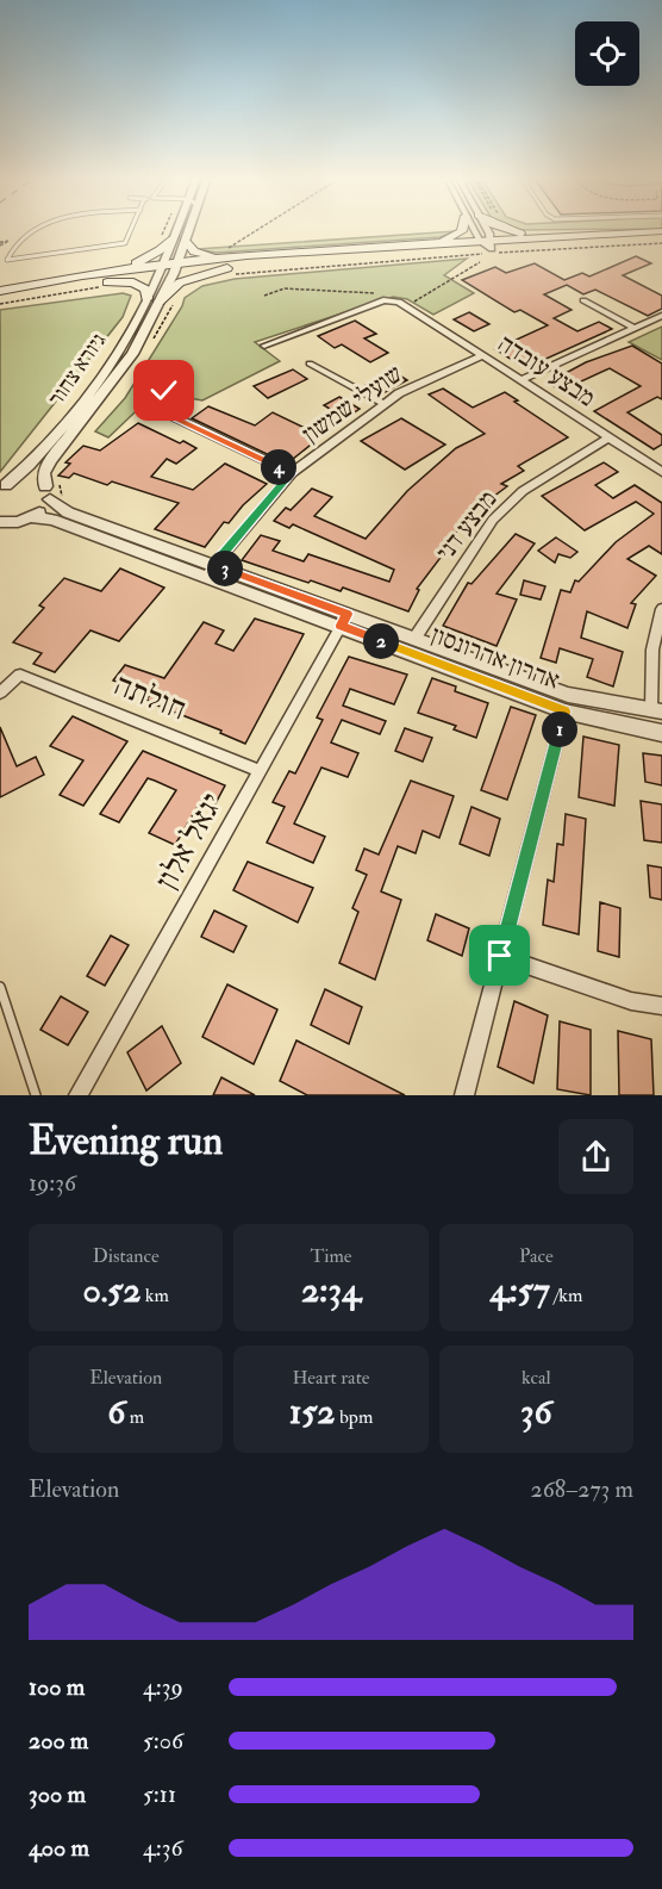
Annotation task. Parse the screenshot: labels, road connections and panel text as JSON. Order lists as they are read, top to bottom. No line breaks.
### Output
{"streets":{"street":["גיורא צחור","מבצע עובדה","שועלי שמשון","מבצע דני","אהרון אהרונסון","חולתה","יגאל אלון"]},"crossings":[["גיורא צחור","אהרון אהרונסון"],["מבצע עובדה","שועלי שמשון"],["מבצע עובדה","מבצע דני"],["שועלי שמשון","אהרון אהרונסון"],["מבצע דני","אהרון אהרונסון"],["אהרון אהרונסון","יגאל אלון"],["חולתה","יגאל אלון"]],"page":{"pins":["4","3","2","1"],"heading":["Evening run","19:36"],"stats":[["Distance","0.52 km"],["Time","2:34"],["Pace","4:57 /km"],["Elevation","6 m"],["Heart rate","152 bpm"],["kcal","36"]],"chart":["Elevation","268–273 m"],"list":[{"name":"100 m","note":"4:39"},{"name":"200 m","note":"5:06"},{"name":"300 m","note":"5:11"},{"name":"400 m","note":"4:36"}]}}
